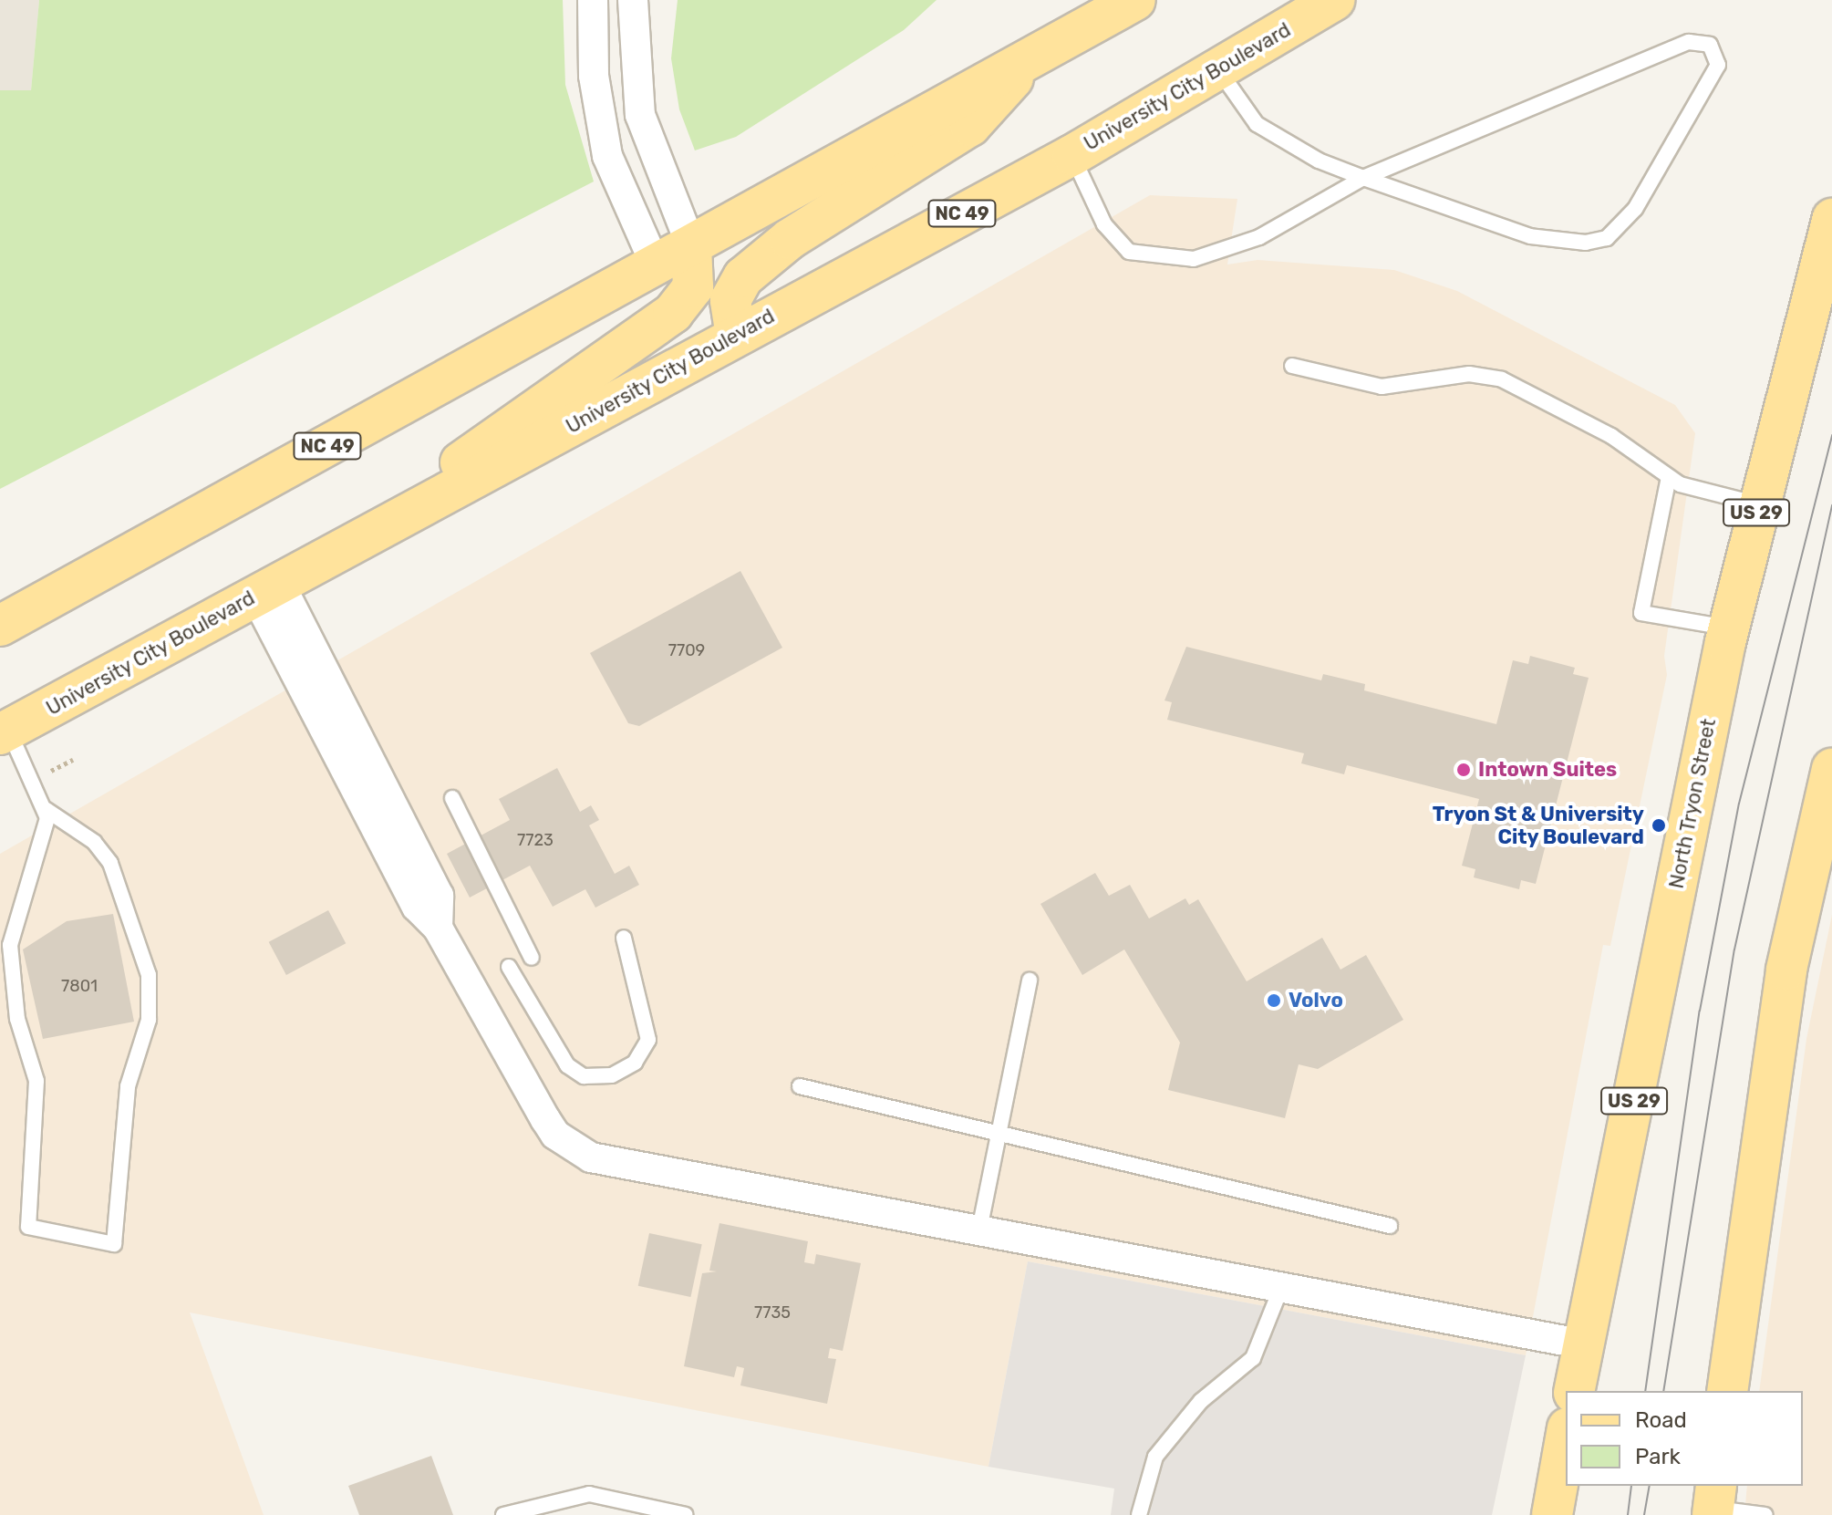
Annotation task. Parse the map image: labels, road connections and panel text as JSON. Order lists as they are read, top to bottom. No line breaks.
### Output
{"streets":{"main road":["University City Boulevard","NC 49","US 29","North Tryon Street"]},"places":["Intown Suites","Tryon St & University City Boulevard","Volvo"],"house_numbers":["7709","7723","7801","7735"],"legend":["Road","Park"]}
